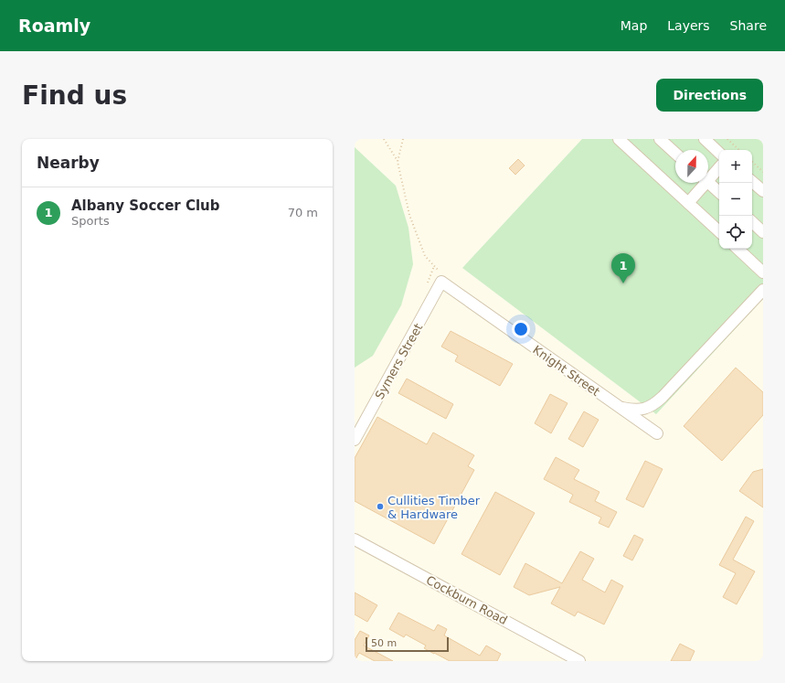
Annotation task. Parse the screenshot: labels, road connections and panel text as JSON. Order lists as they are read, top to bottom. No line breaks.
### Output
{"streets":{"street":["Symers Street","Knight Street","Cockburn Road"]},"crossings":[["Symers Street","Knight Street"]],"places":["Cullities Timber & Hardware"],"scale_bar":"50 m","north":"top","page":{"header":"Roamly","nav":["Map","Layers","Share"],"buttons":"Directions","title":"Find us","heading":"Nearby","map_buttons":["+","−"],"list":[{"mark":"1","name":"Albany Soccer Club","note":"Sports","value":"70 m"}],"pins":"1","scale":"50 m"}}
